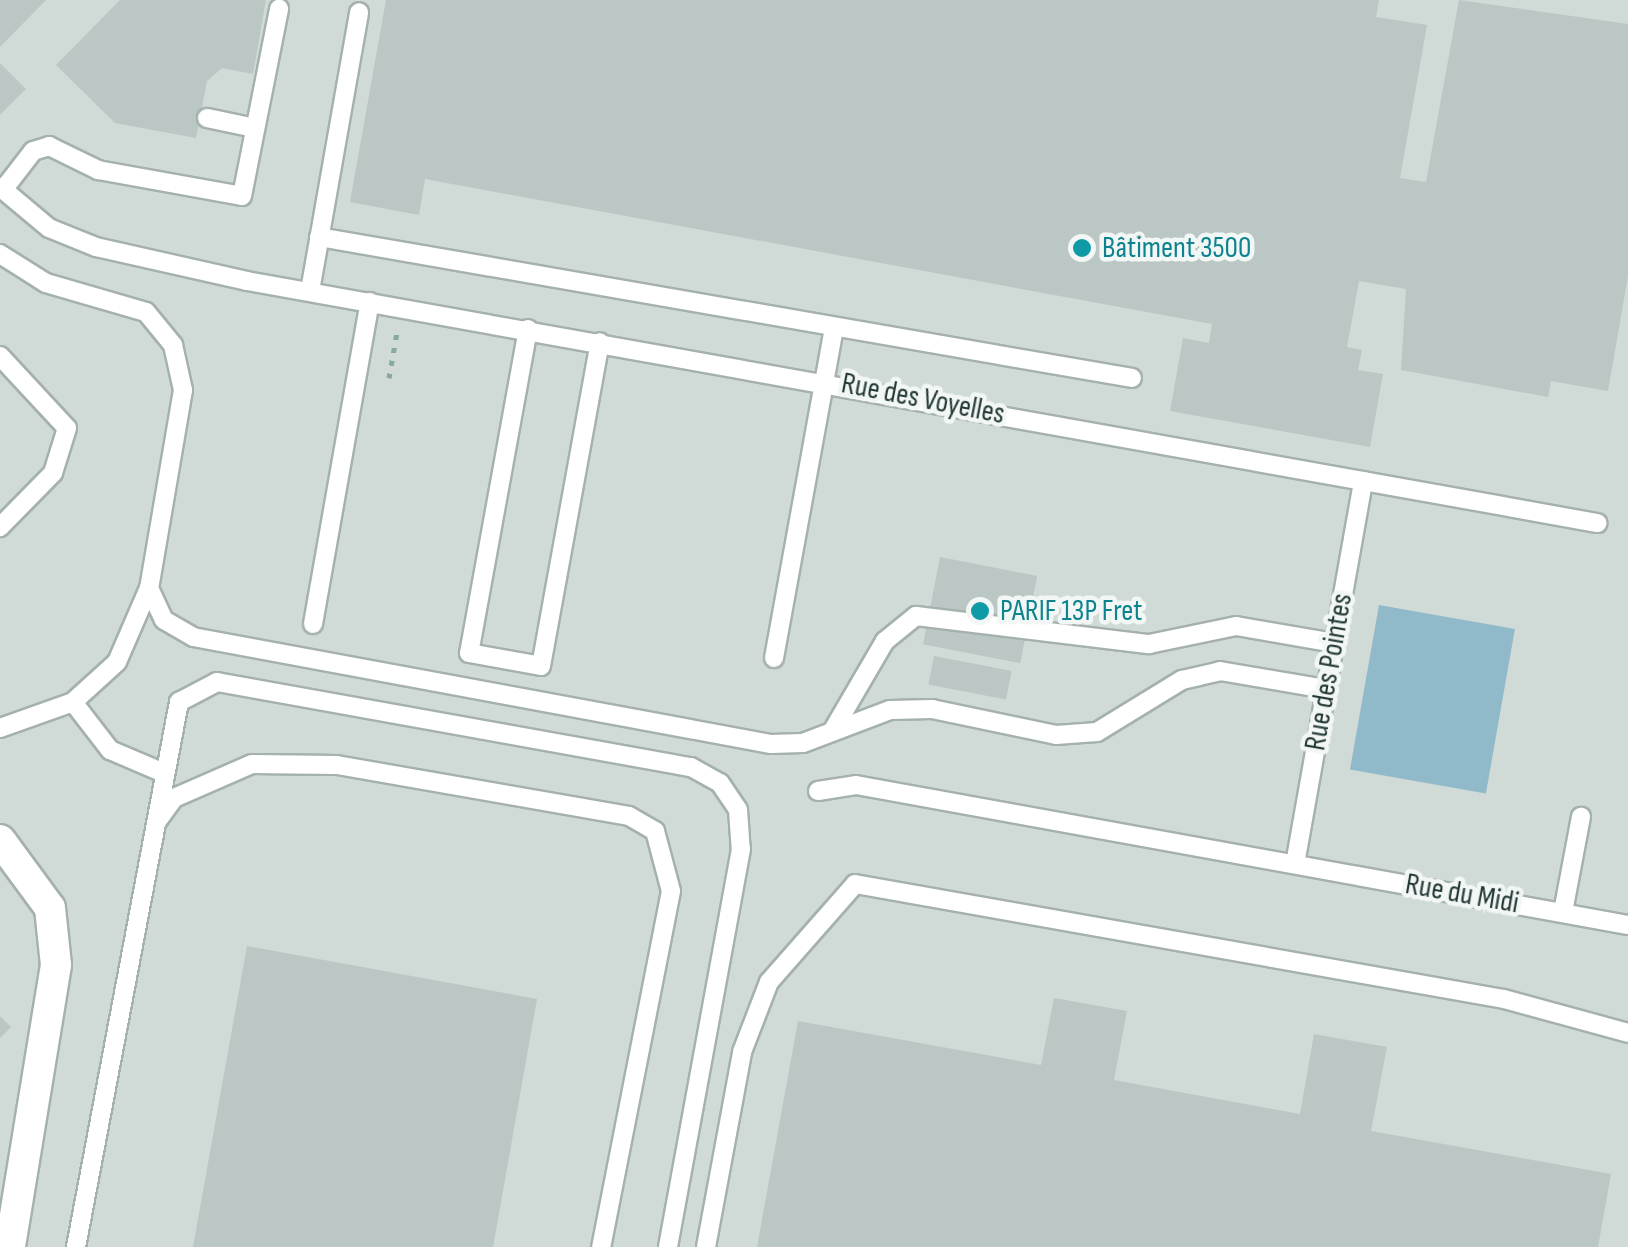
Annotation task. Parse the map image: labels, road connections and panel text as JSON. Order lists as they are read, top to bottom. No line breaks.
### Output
{"streets":{"lane":["Rue des Voyelles","Rue des Pointes","Rue du Midi"]},"crossings":[["Rue des Voyelles","Rue des Pointes"],["Rue des Pointes","Rue du Midi"]],"places":["Bâtiment 3500","PARIF 13P Fret"]}
